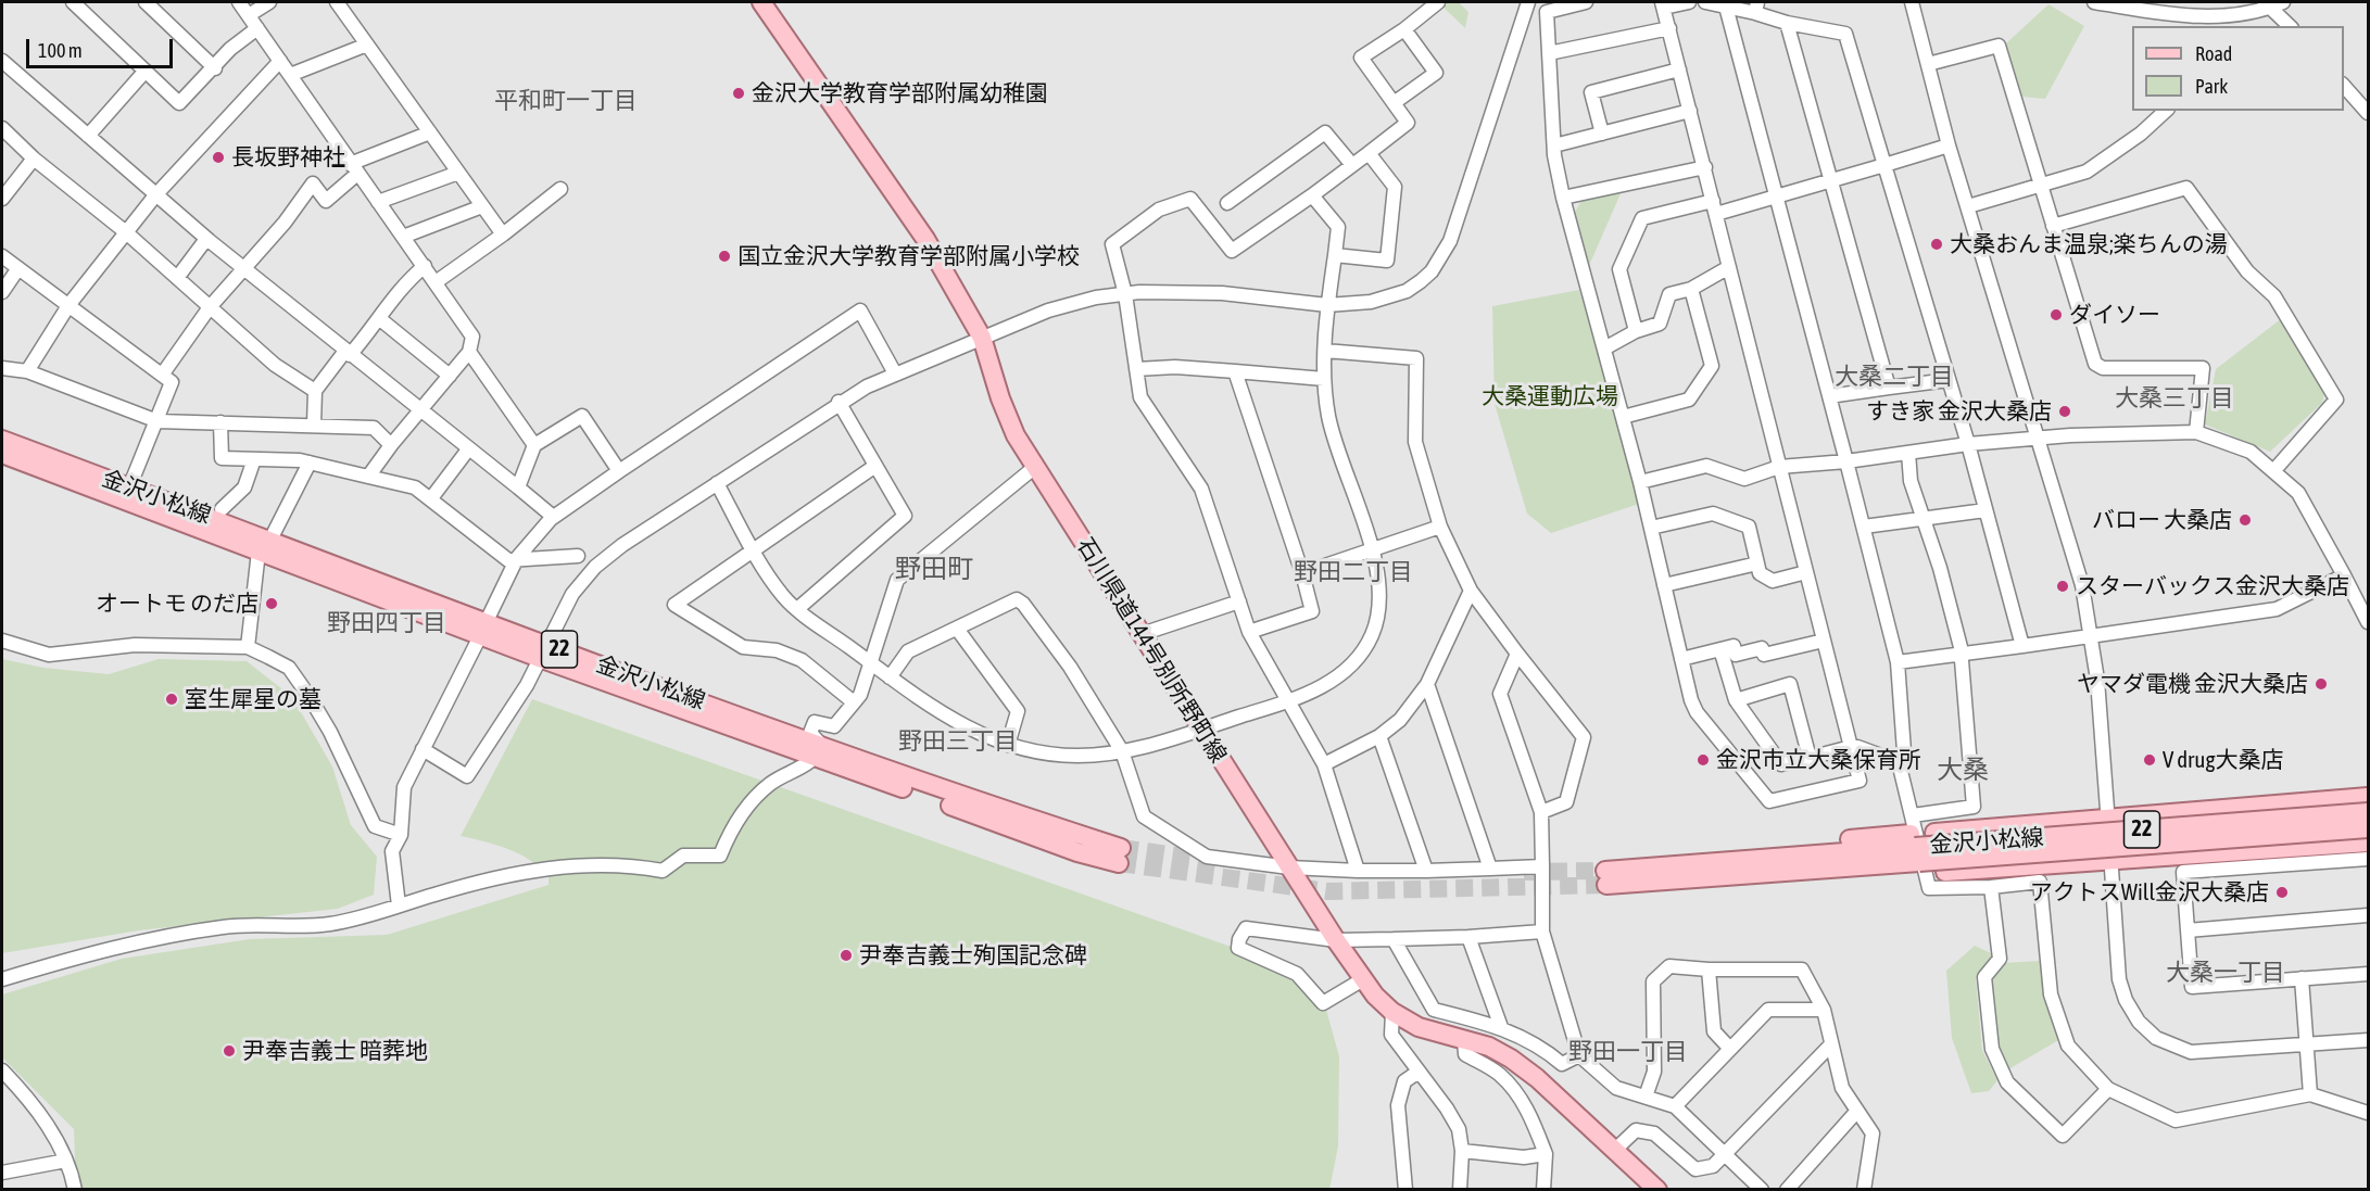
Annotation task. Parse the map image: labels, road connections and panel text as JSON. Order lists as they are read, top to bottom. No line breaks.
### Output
{"streets":{"main road":["金沢小松線","22","石川県道144号別所野町線"]},"crossings":[["金沢小松線","22"]],"districts":["平和町一丁目","大桑二丁目","大桑三丁目","野田町","野田二丁目","野田四丁目","野田三丁目","大桑","大桑一丁目","野田一丁目"],"parks":["大桑運動広場"],"places":["金沢大学教育学部附属幼稚園","長坂野神社","大桑おんま温泉;楽ちんの湯","国立金沢大学教育学部附属小学校","ダイソー","すき家 金沢大桑店","バロー 大桑店","スターバックス金沢大桑店","オートモ のだ店","ヤマダ電機 金沢大桑店","室生犀星の墓","金沢市立大桑保育所","V drug大桑店","アクトスWill金沢大桑店","尹奉吉義士殉国記念碑","尹奉吉義士 暗葬地"],"legend":["Road","Park"],"scale_bar":"100 m"}
